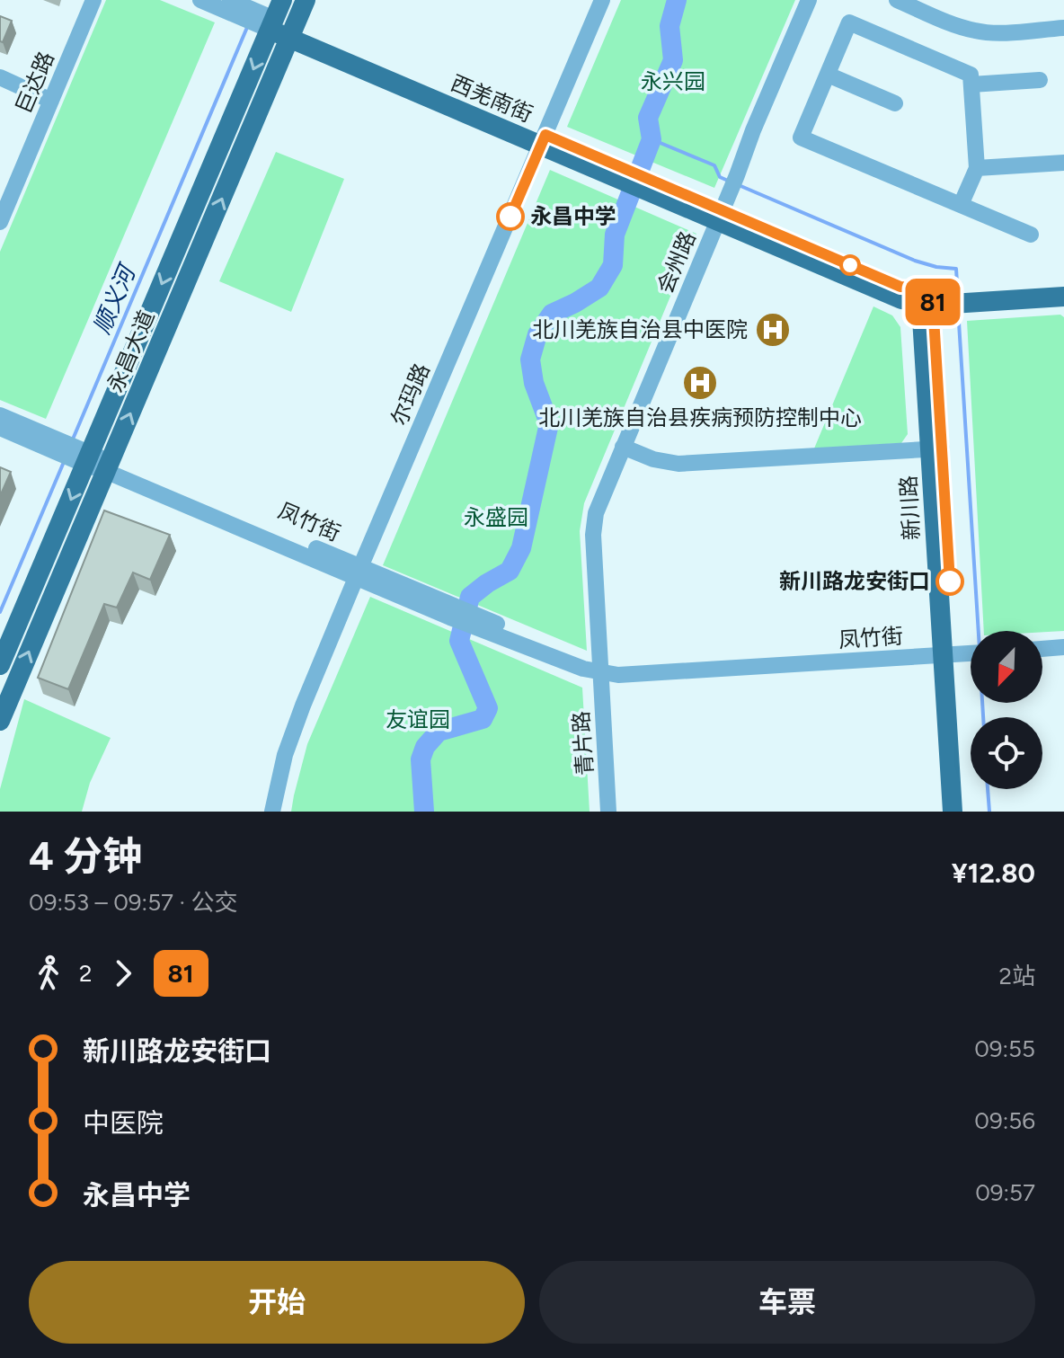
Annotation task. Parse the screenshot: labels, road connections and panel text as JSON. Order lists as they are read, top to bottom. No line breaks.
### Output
{"streets":{"main road":["西羌南街","永昌大道","新川路"],"street":["巨达路","会州路","尔玛路","凤竹街","青片路"]},"crossings":[["西羌南街","会州路"],["西羌南街","永昌大道"],["西羌南街","尔玛路"],["西羌南街","新川路"],["会州路","凤竹街"],["会州路","青片路"],["永昌大道","凤竹街"],["尔玛路","凤竹街"],["新川路","凤竹街"],["凤竹街","青片路"]],"water":["顺义河"],"parks":["永兴园","永盛园","友谊园"],"places":{"other":["永昌中学","新川路龙安街口"],"hospital":["北川羌族自治县中医院","北川羌族自治县疾病预防控制中心"]},"lines":["bus line 81"],"north":"bottom left","page":{"on_map":"81","heading":["4 分钟","09:53 – 09:57 · 公交","¥12.80"],"legs":["2","81","2站"],"list":[{"name":"新川路龙安街口","value":"09:55"},{"name":"中医院","value":"09:56"},{"name":"永昌中学","value":"09:57"}],"buttons":["开始","车票"]}}
